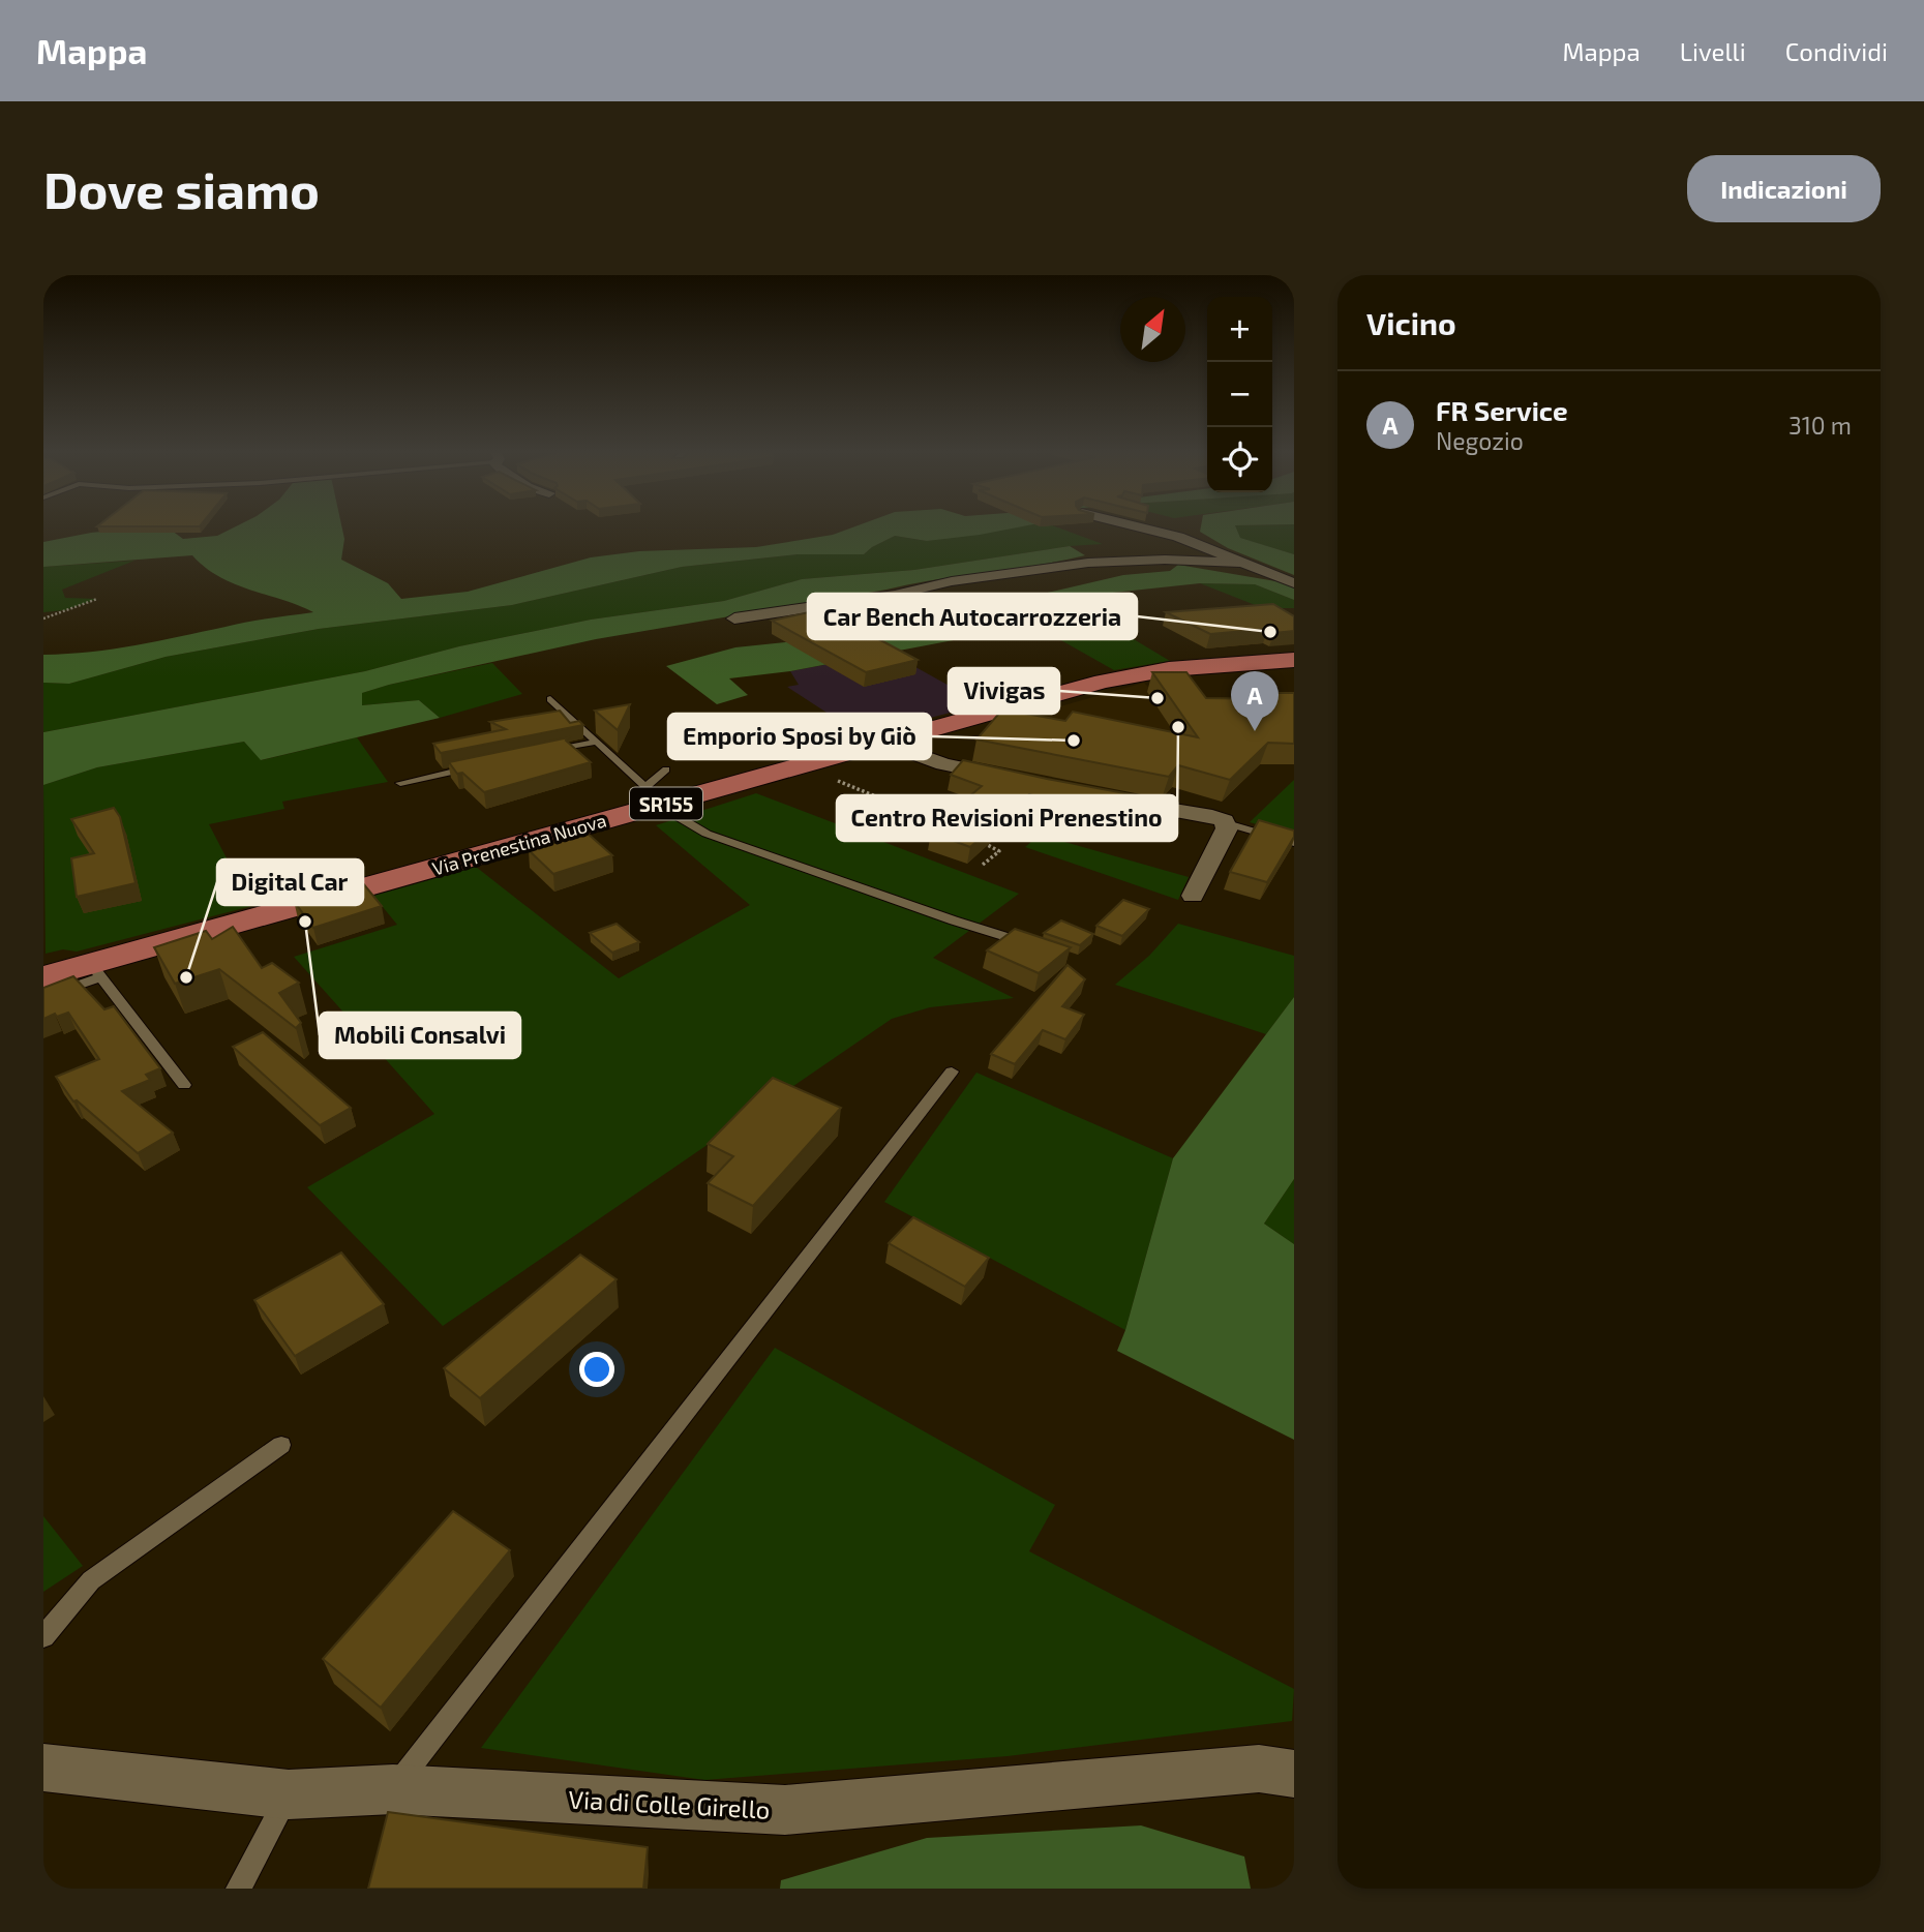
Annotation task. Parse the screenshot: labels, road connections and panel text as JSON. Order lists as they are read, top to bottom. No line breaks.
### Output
{"streets":{"main road":["SR155","Via Prenestina Nuova"],"street":["Via di Colle Girello"]},"places":["Car Bench Autocarrozzeria","Vivigas","Centro Revisioni Prenestino","Emporio Sposi by Giò","Mobili Consalvi","Digital Car"],"north":"top right","page":{"header":"Mappa","nav":["Mappa","Livelli","Condividi"],"buttons":"Indicazioni","title":"Dove siamo","heading":"Vicino","map_buttons":["+","−"],"list":[{"mark":"A","name":"FR Service","note":"Negozio","value":"310 m"}],"pins":"A"}}
